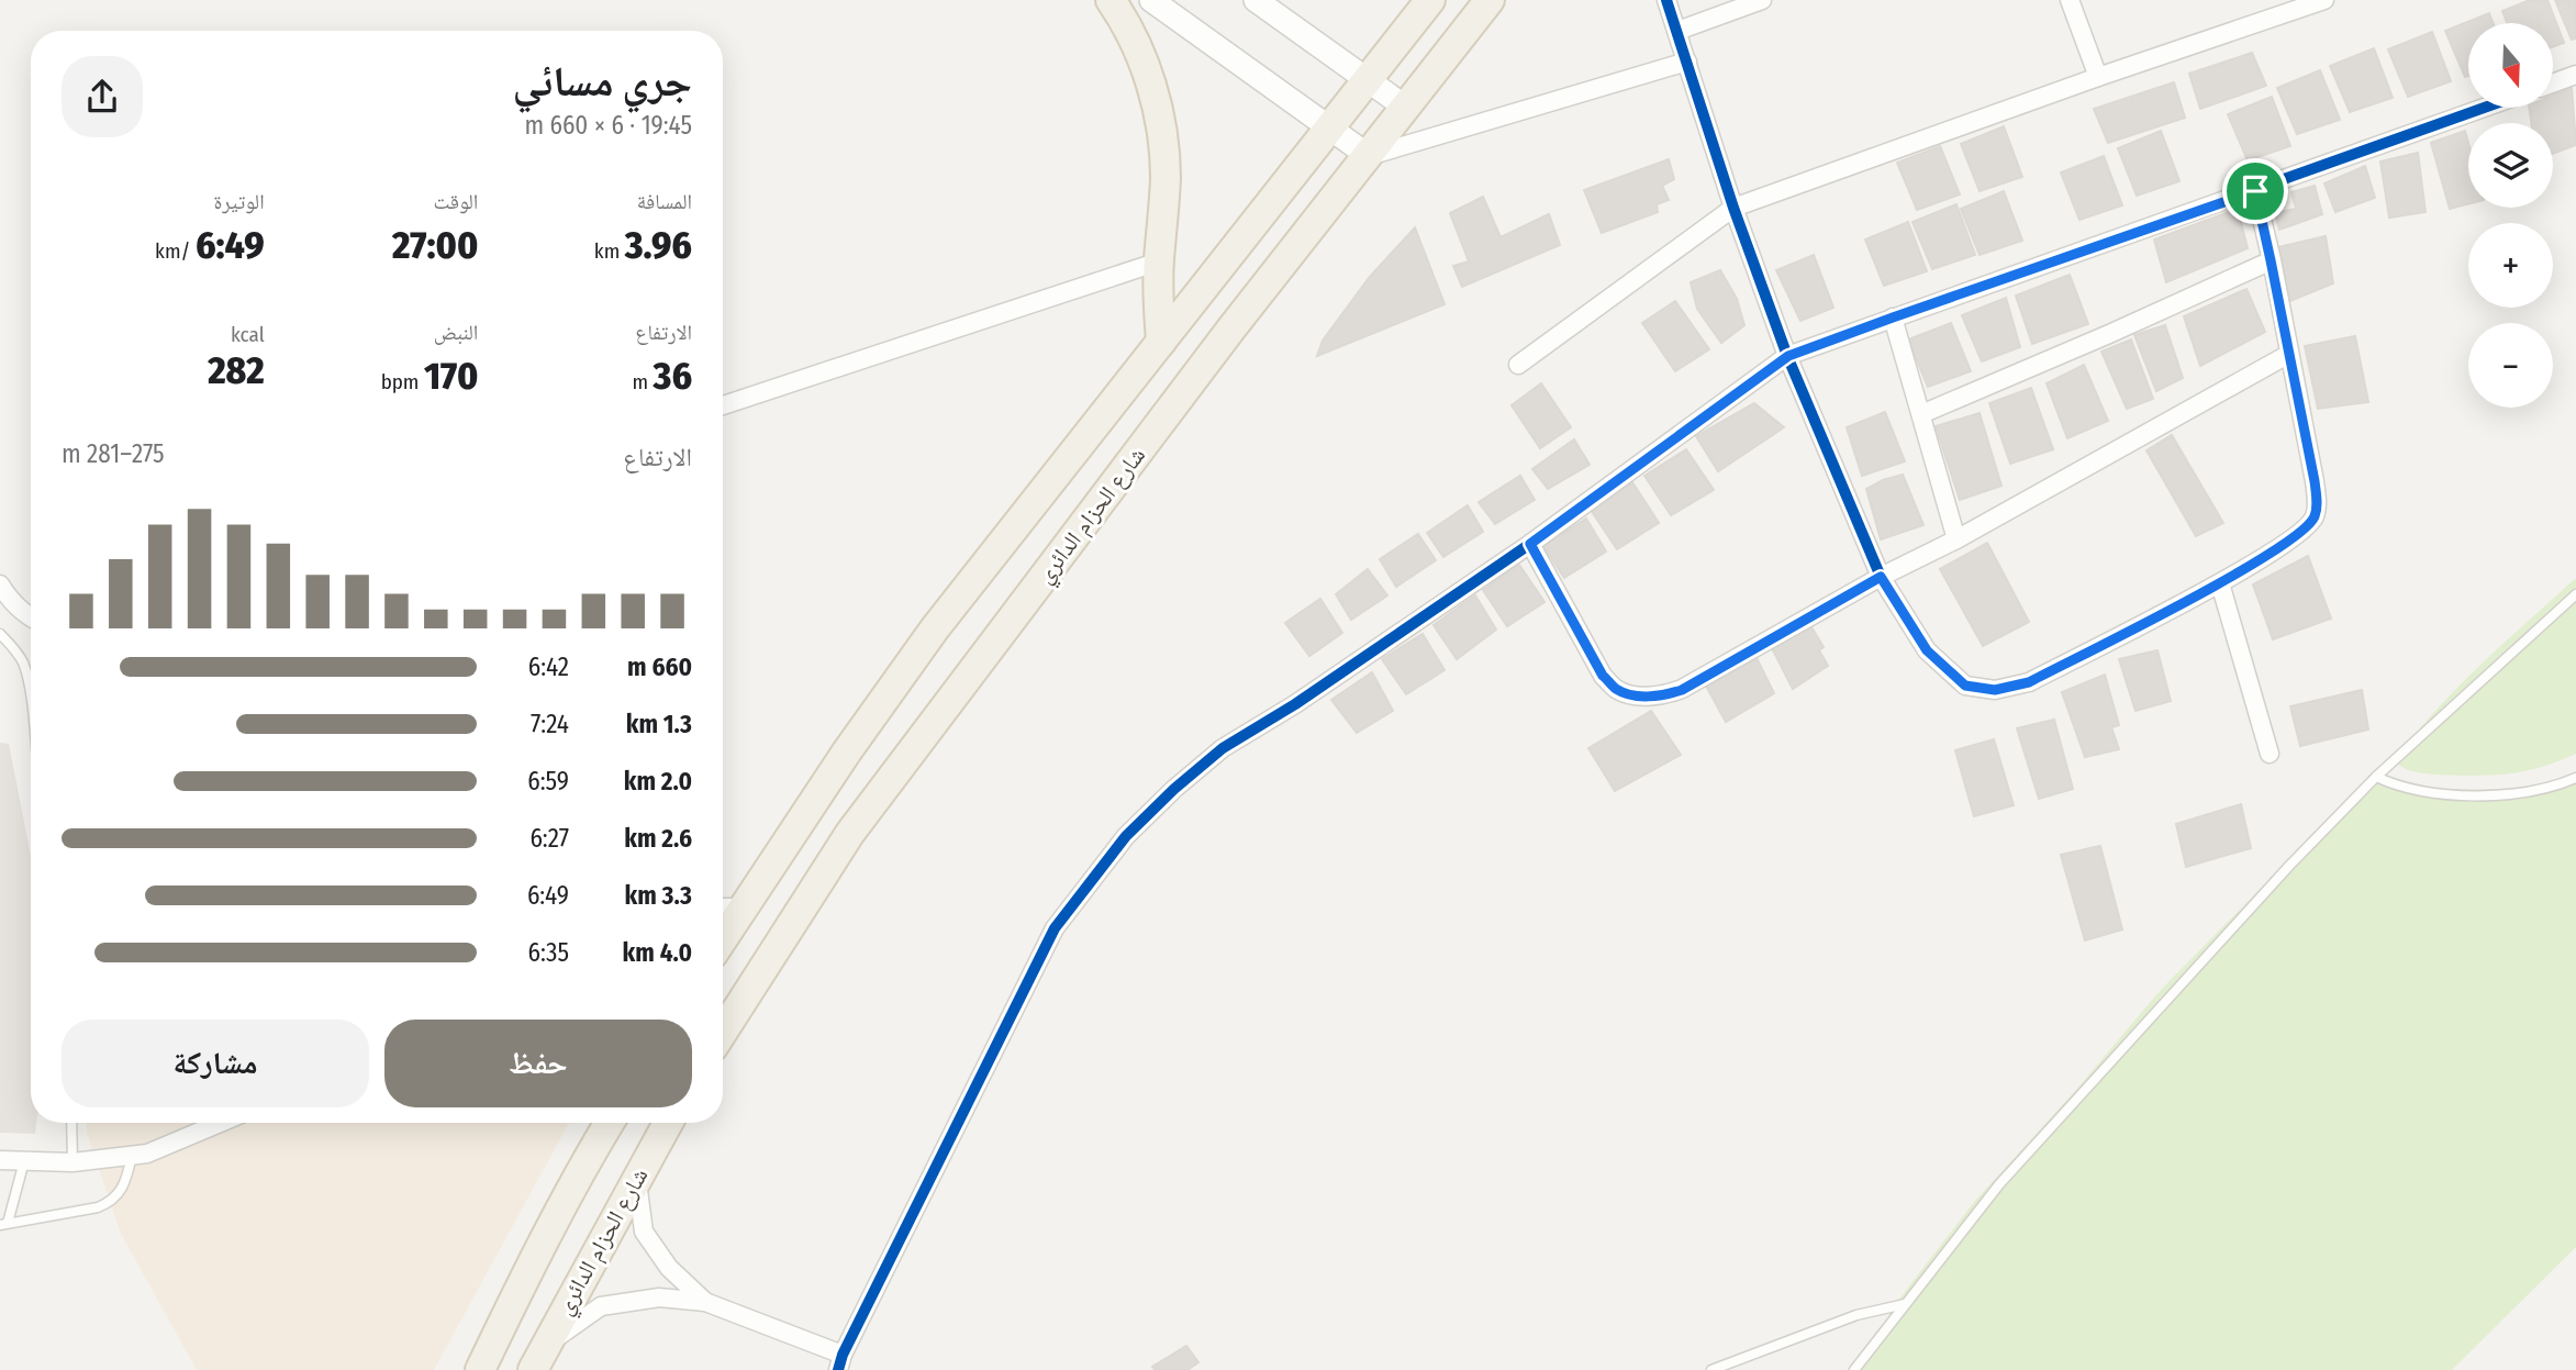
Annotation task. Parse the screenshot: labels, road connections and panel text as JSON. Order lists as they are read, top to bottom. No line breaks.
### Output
{"streets":{"main road":["شارع الحزام الدائري"]},"north":"bottom","page":{"map_buttons":["+","−"],"heading":["جري مسائي","19:45 · 6 × 660 m"],"stats":[["المسافة","3.96 km"],["الوقت","27:00"],["الوتيرة","6:49 /km"],["الارتفاع","36 m"],["النبض","170 bpm"],["kcal","282"]],"chart":["الارتفاع","275–281 m"],"list":[{"name":"660 m","note":"6:42"},{"name":"1.3 km","note":"7:24"},{"name":"2.0 km","note":"6:59"},{"name":"2.6 km","note":"6:27"},{"name":"3.3 km","note":"6:49"},{"name":"4.0 km","note":"6:35"}],"buttons":["حفظ","مشاركة"]}}
